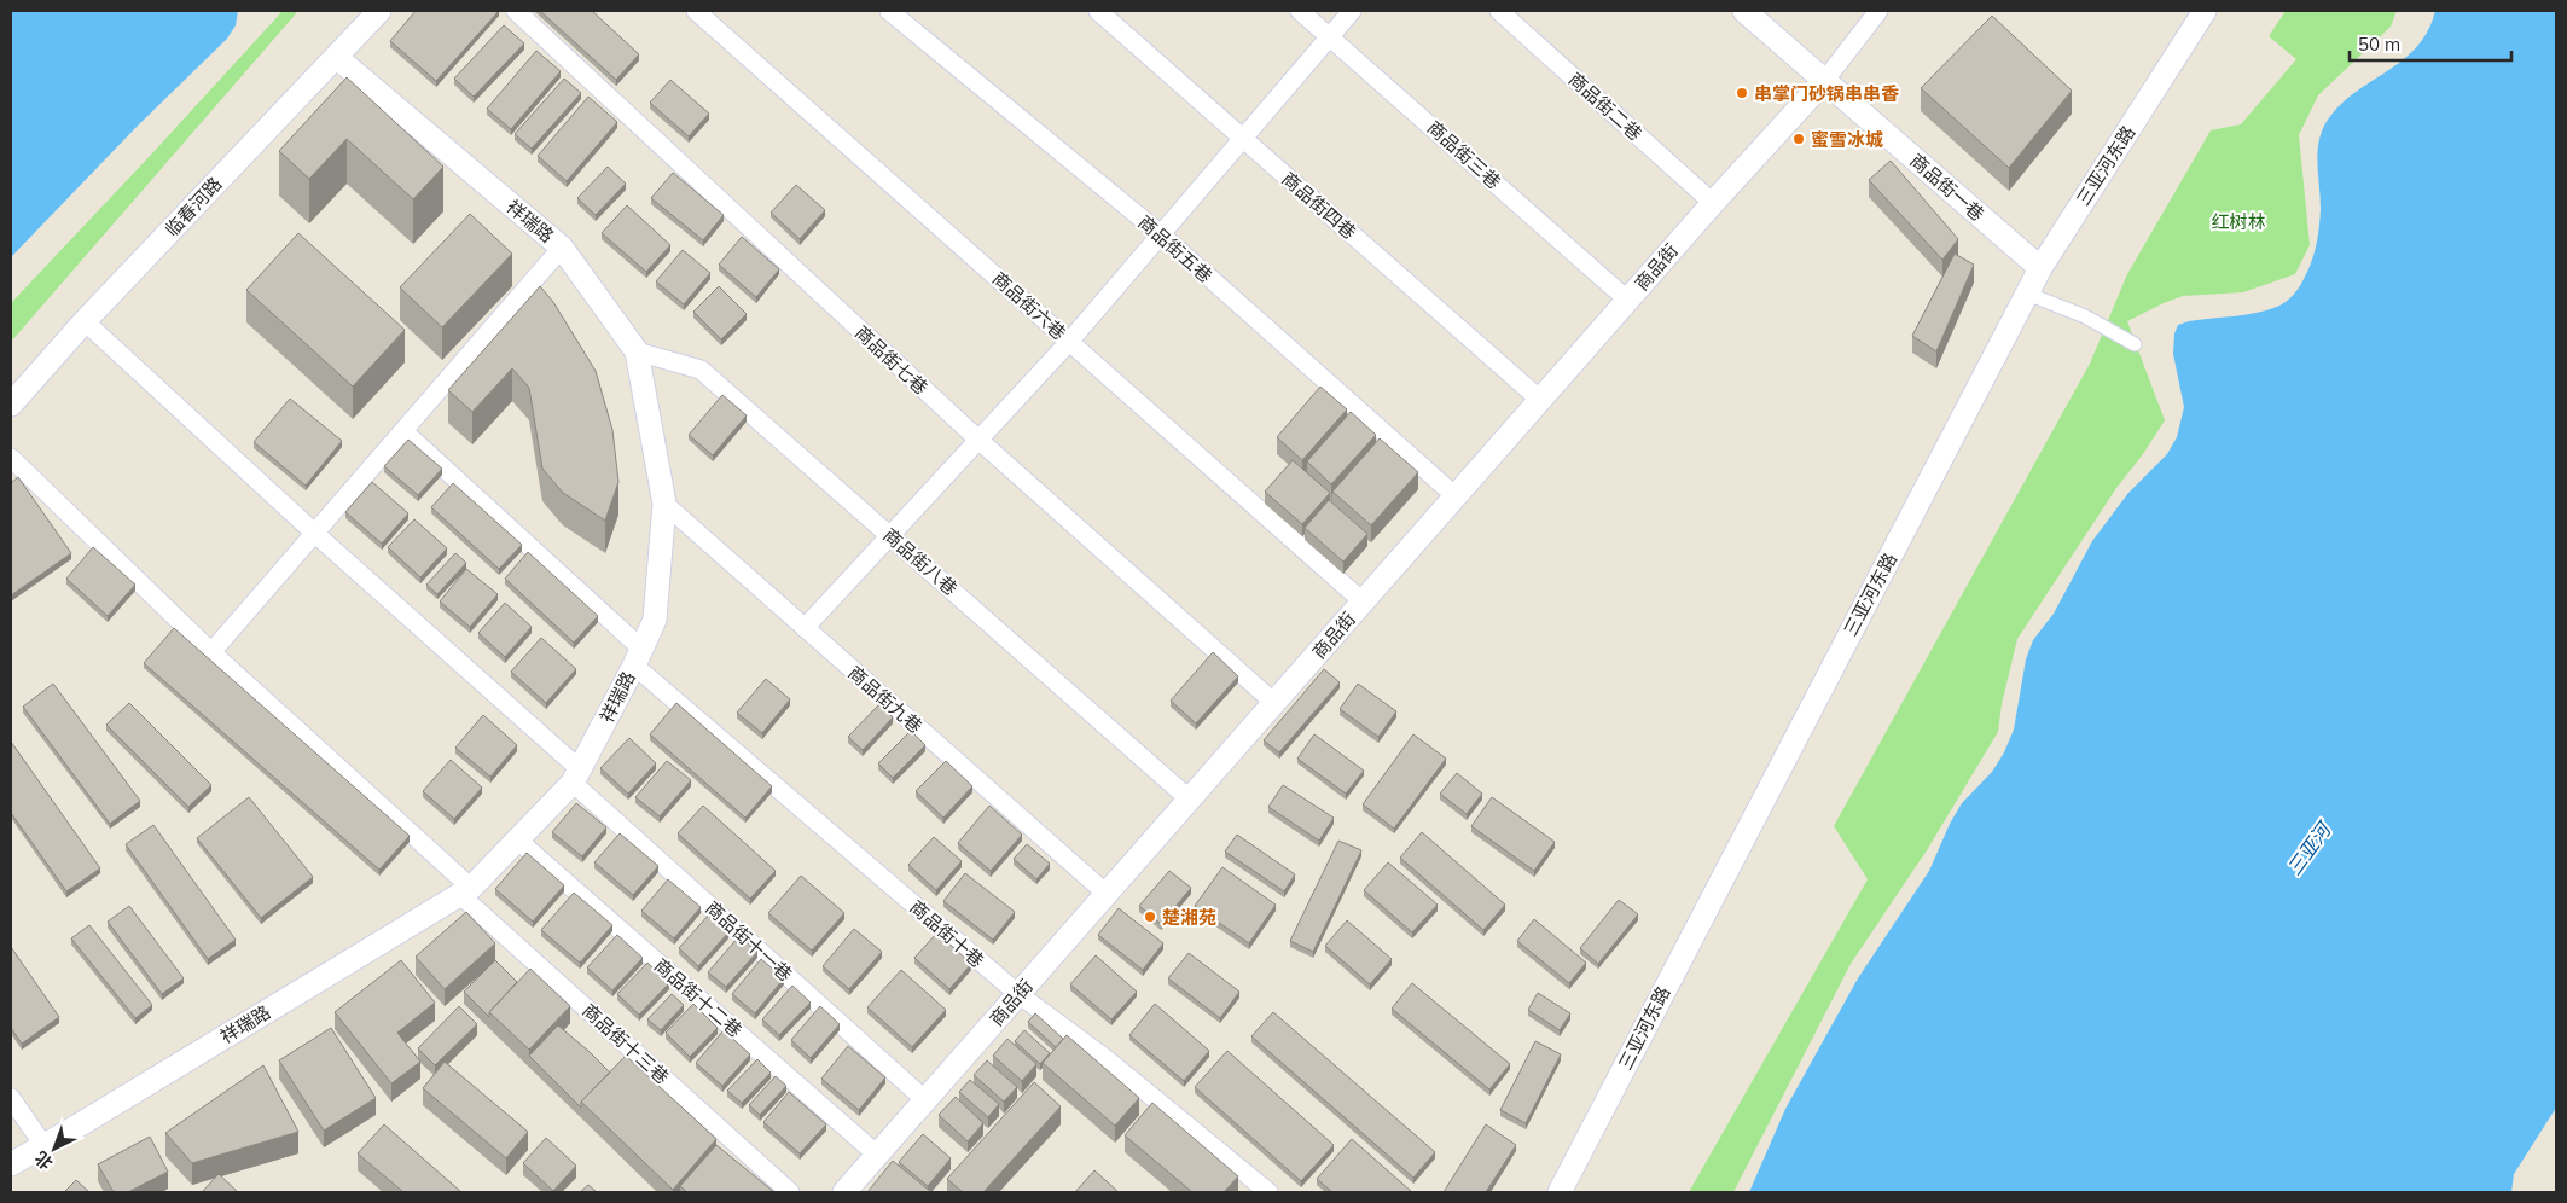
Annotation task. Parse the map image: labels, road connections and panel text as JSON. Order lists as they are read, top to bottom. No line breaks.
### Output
{"streets":{"street":["商品街二巷","商品街三巷","三亚河东路","商品街一巷","商品街四巷","临春河路","祥瑞路","商品街五巷","商品街","商品街六巷","商品街七巷","商品街八巷","商品街九巷","商品街十巷","商品街十一巷","商品街十二巷","商品街十三巷"]},"crossings":[["商品街二巷","商品街"],["商品街三巷","商品街"],["三亚河东路","商品街一巷"],["商品街一巷","商品街"],["商品街四巷","商品街"],["临春河路","祥瑞路"],["临春河路","商品街十一巷"],["祥瑞路","商品街八巷"],["祥瑞路","商品街九巷"],["祥瑞路","商品街十巷"],["祥瑞路","商品街十一巷"],["祥瑞路","商品街十二巷"],["祥瑞路","商品街十三巷"],["商品街五巷","商品街"],["商品街","商品街六巷"],["商品街","商品街七巷"],["商品街","商品街八巷"],["商品街","商品街九巷"],["商品街","商品街十巷"],["商品街","商品街十一巷"],["商品街","商品街十二巷"]],"water":["三亚河"],"parks":["红树林"],"places":["串掌门砂锅串串香","蜜雪冰城","楚湘苑"],"scale_bar":"50 m","north":"bottom left"}
